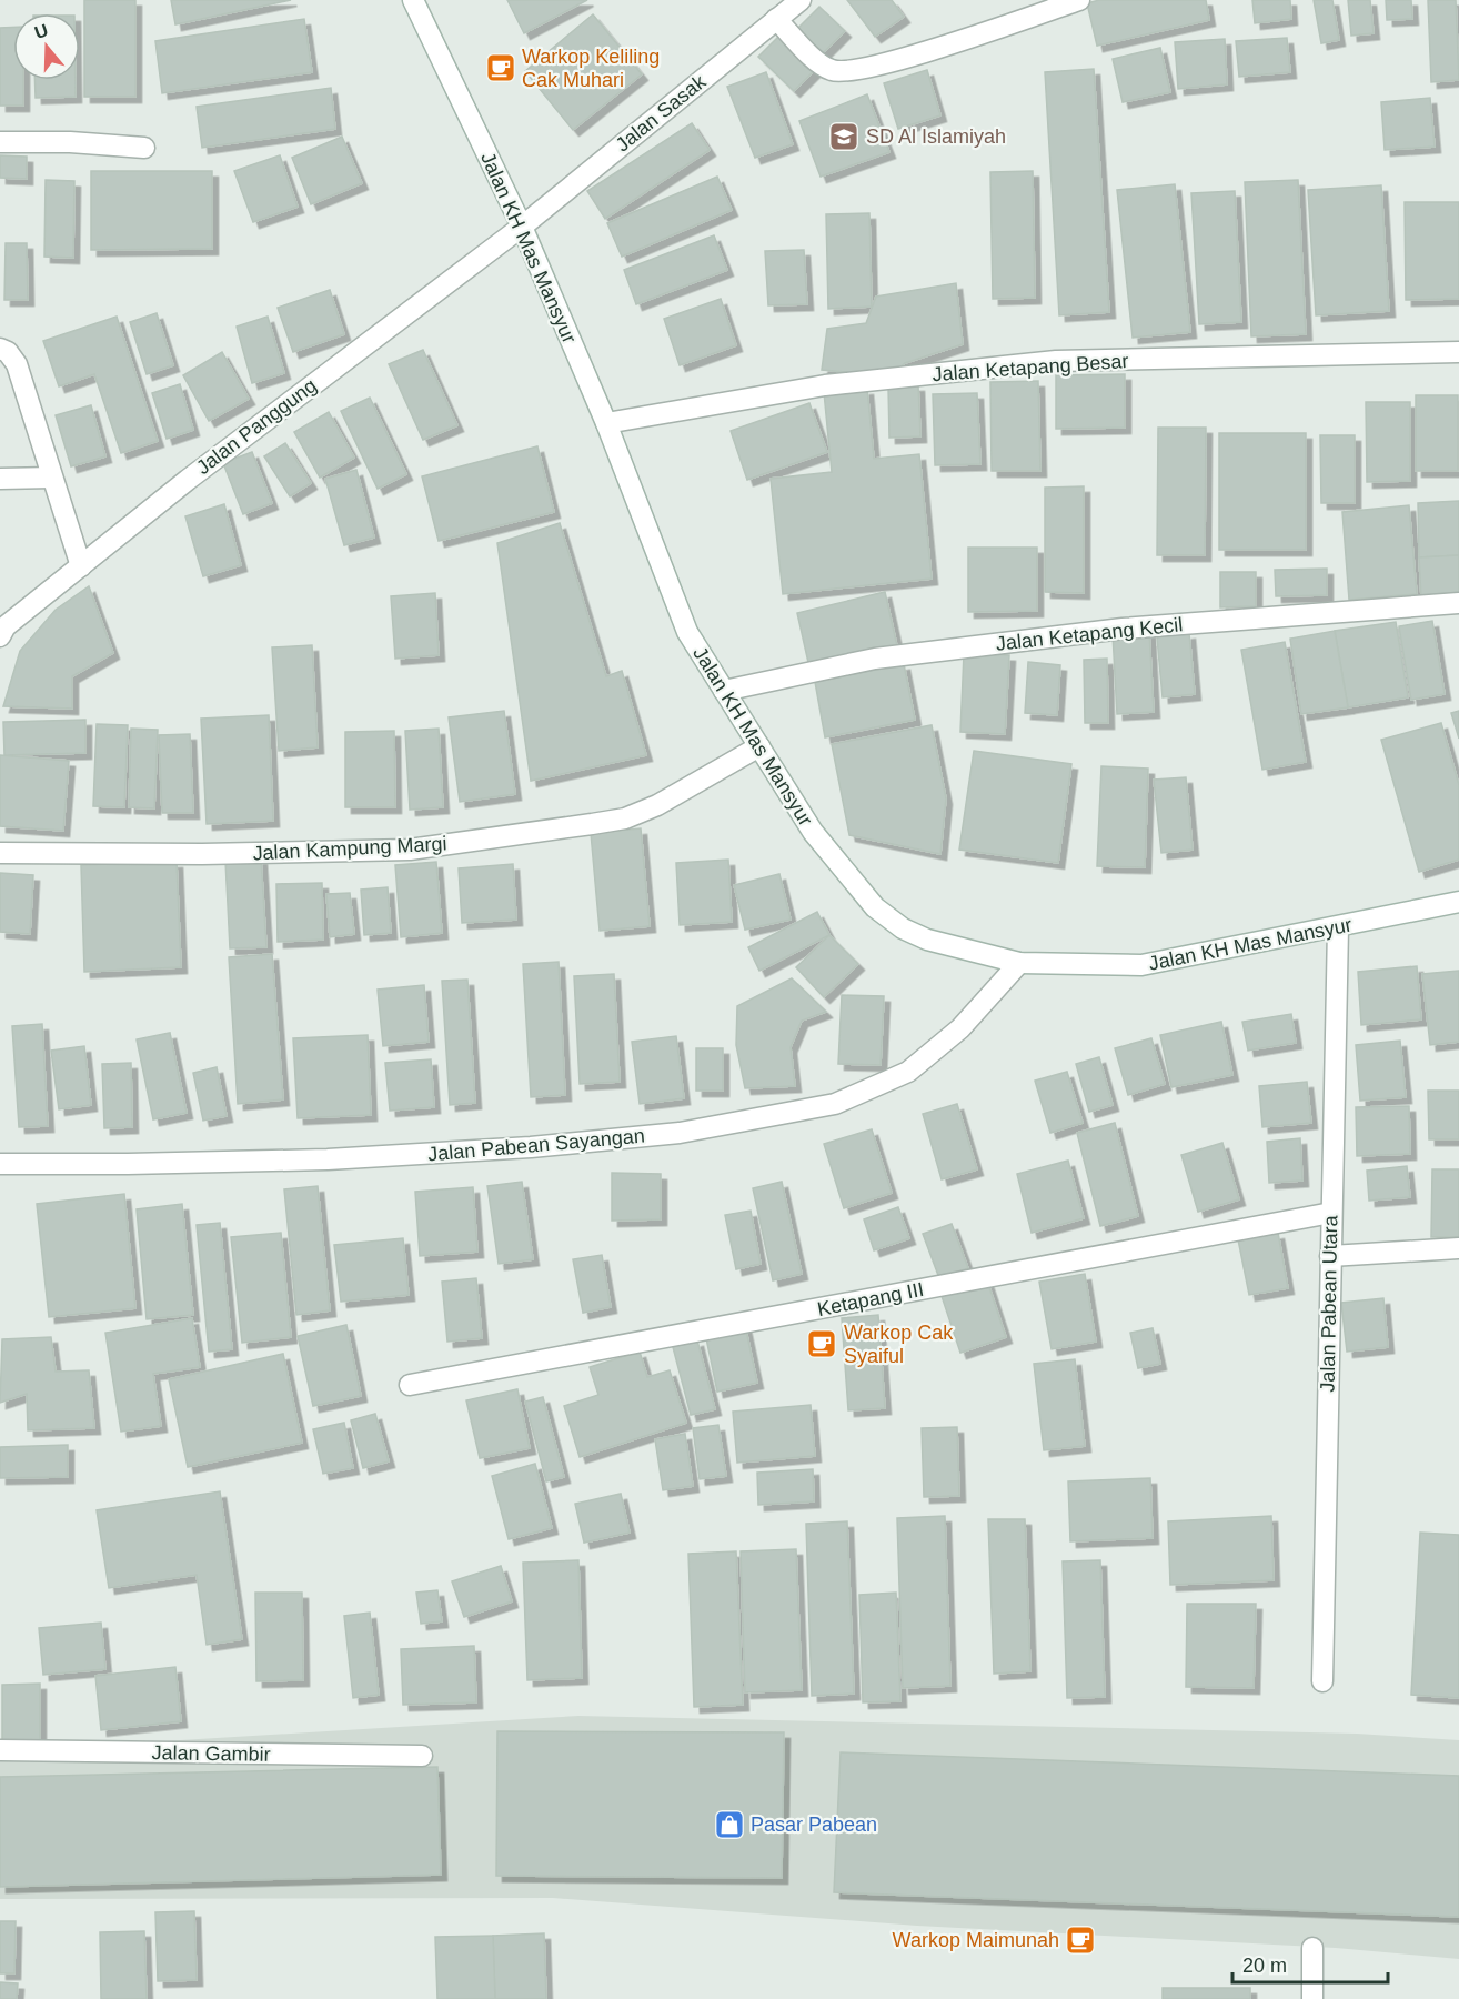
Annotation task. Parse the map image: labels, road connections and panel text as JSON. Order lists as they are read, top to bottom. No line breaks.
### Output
{"streets":{"street":["Jalan Sasak","Jalan KH Mas Mansyur","Jalan Ketapang Besar","Jalan Panggung","Jalan Ketapang Kecil","Jalan Kampung Margi","Jalan Pabean Sayangan","Ketapang III","Jalan Pabean Utara","Jalan Gambir"]},"crossings":[["Jalan Sasak","Jalan KH Mas Mansyur"],["Jalan Sasak","Jalan Panggung"],["Jalan KH Mas Mansyur","Jalan Ketapang Besar"],["Jalan KH Mas Mansyur","Jalan Panggung"],["Jalan KH Mas Mansyur","Jalan Ketapang Kecil"],["Jalan KH Mas Mansyur","Jalan Kampung Margi"],["Jalan KH Mas Mansyur","Jalan Pabean Sayangan"],["Jalan KH Mas Mansyur","Jalan Pabean Utara"],["Ketapang III","Jalan Pabean Utara"]],"places":{"cafe":["Warkop Keliling Cak Muhari","Warkop Cak Syaiful","Warkop Maimunah"],"school or university":["SD Al Islamiyah"],"shop":["Pasar Pabean"]},"scale_bar":"20 m","north":"top"}
